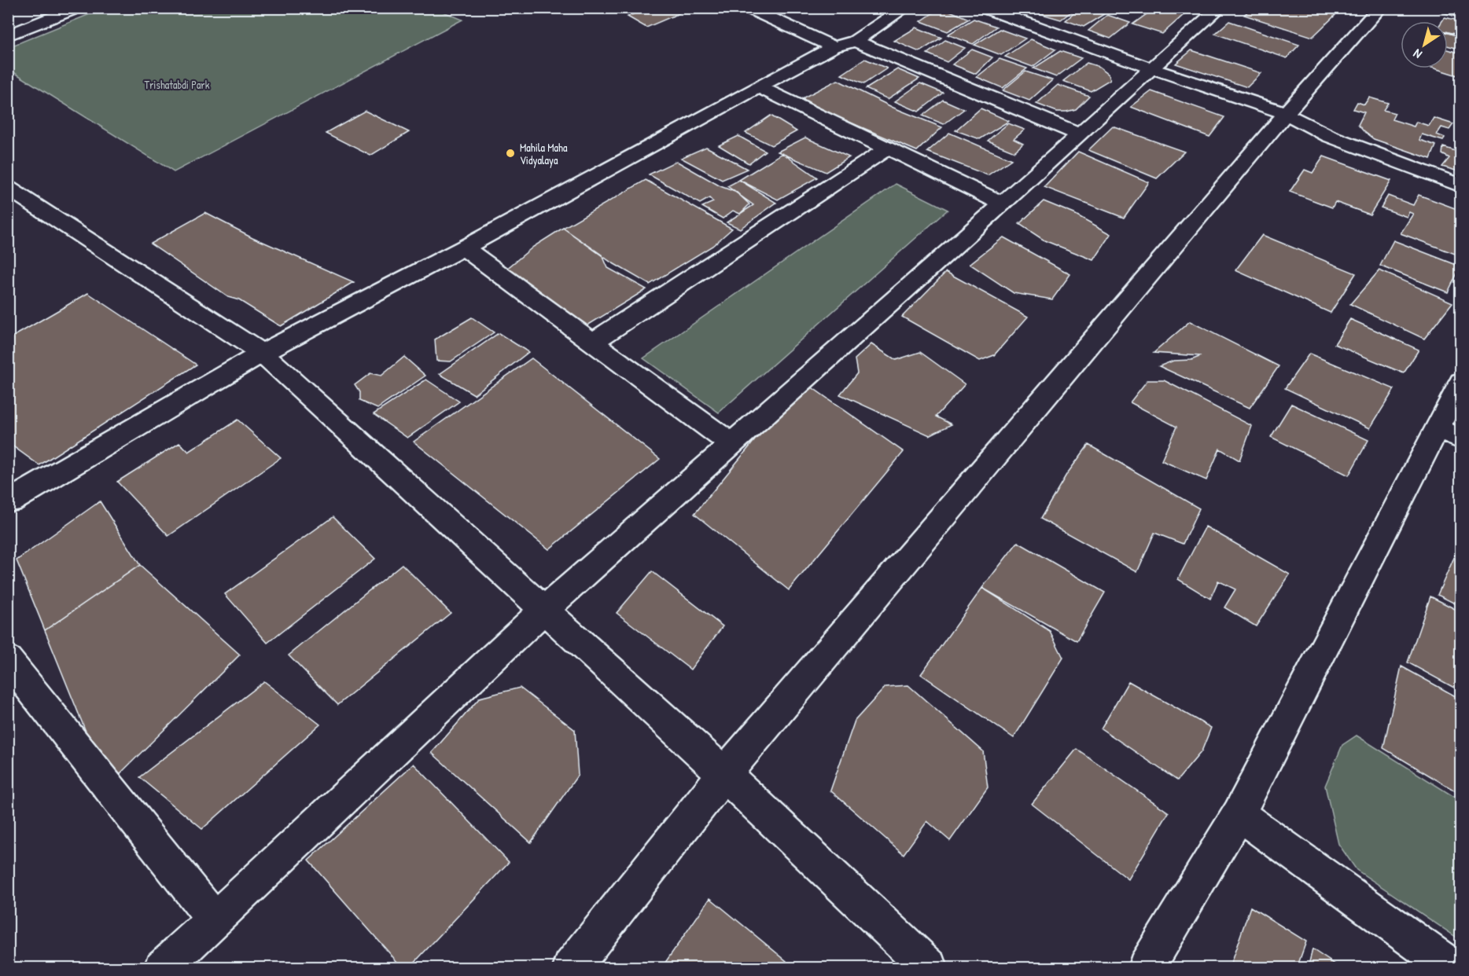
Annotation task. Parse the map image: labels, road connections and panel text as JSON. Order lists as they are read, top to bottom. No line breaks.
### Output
{"parks":["Trishatabdi Park"],"places":["Mahila Maha Vidyalaya"],"north":"bottom left"}
